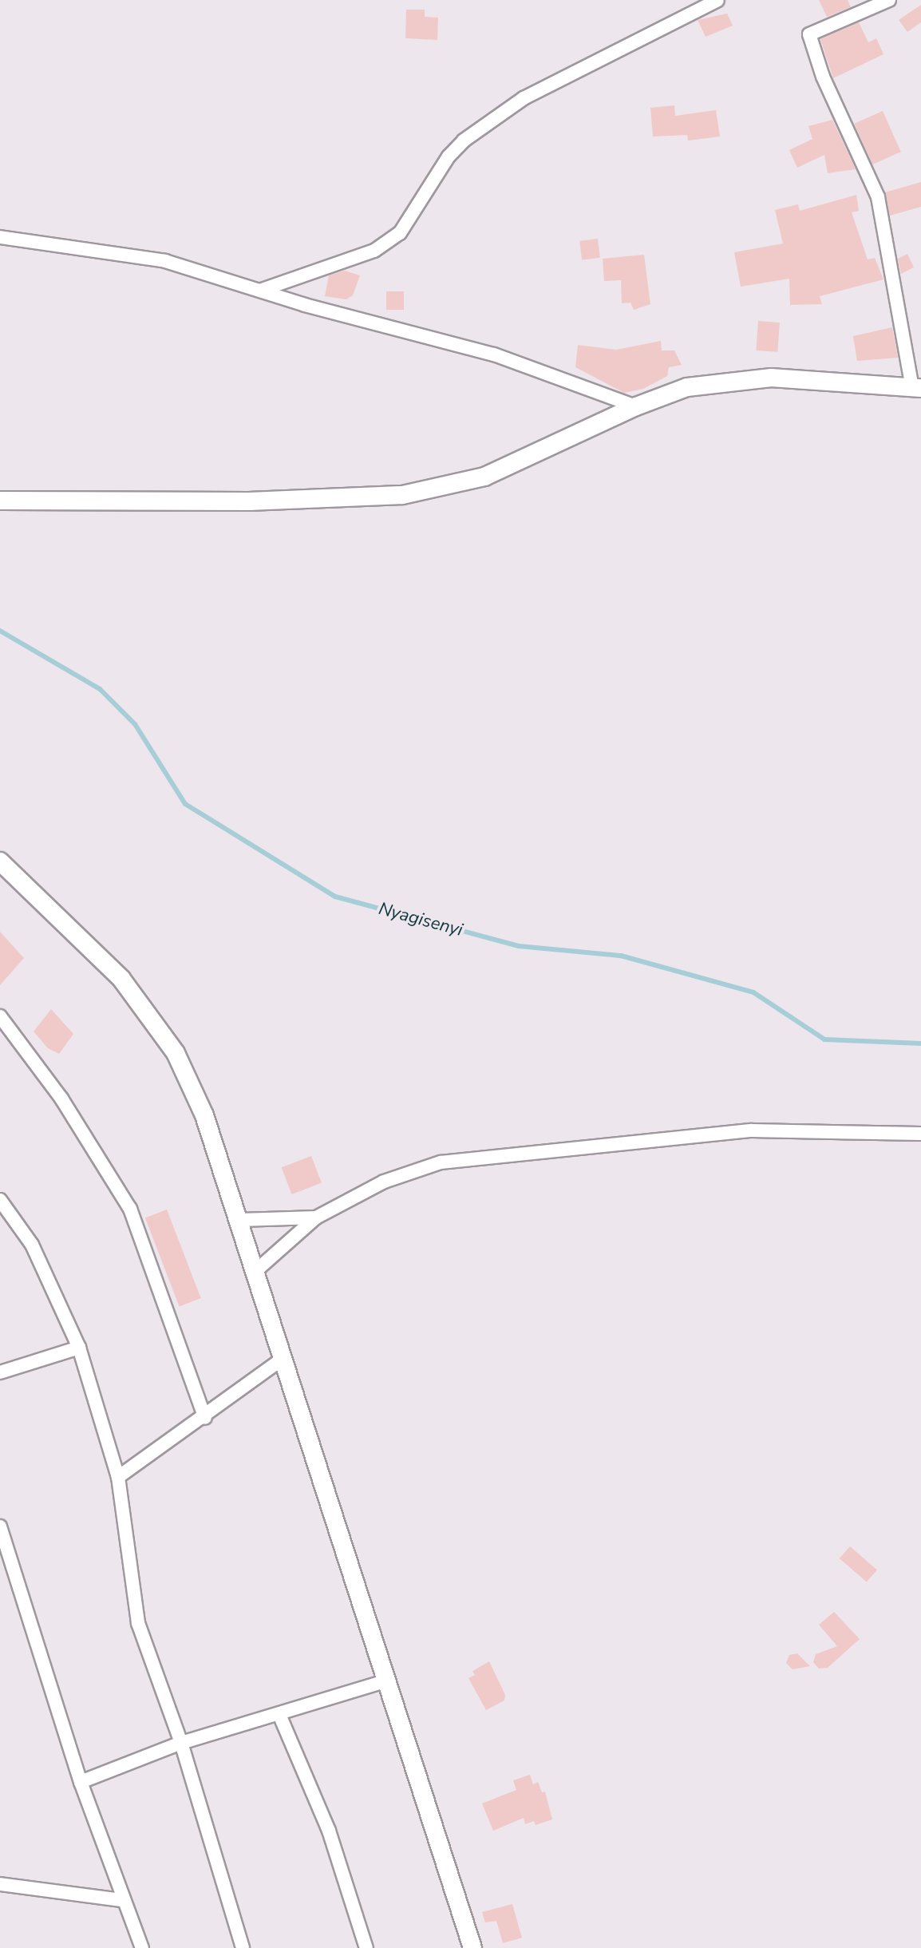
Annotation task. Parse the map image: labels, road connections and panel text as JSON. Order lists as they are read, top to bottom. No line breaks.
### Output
{"water":["Nyagisenyi"]}
